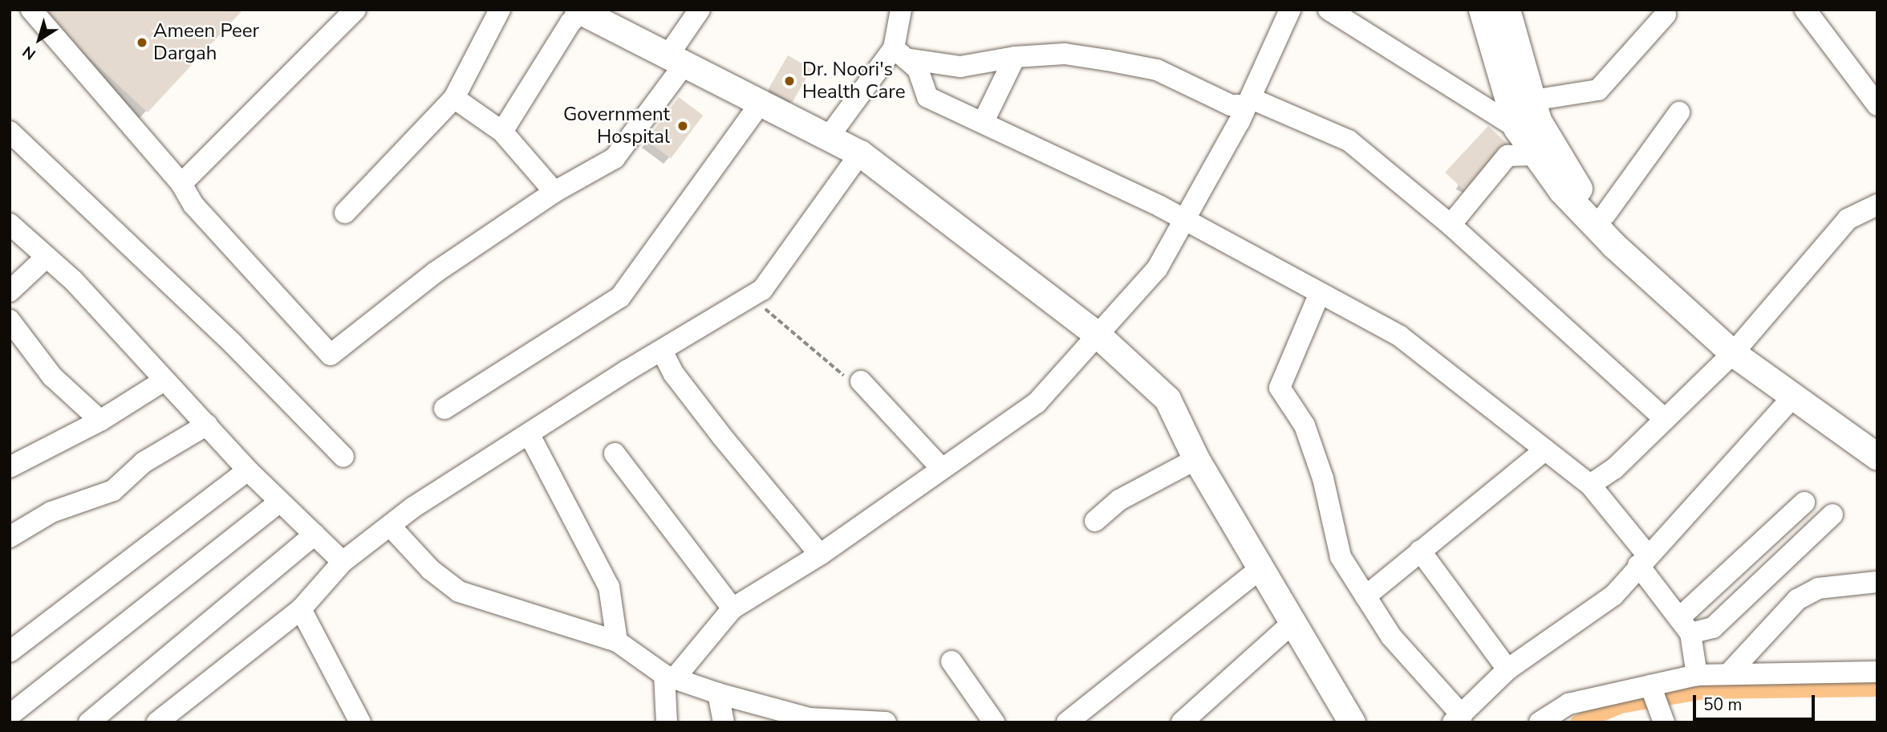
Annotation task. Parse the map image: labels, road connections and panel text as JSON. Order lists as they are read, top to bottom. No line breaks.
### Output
{"places":["Ameen Peer Dargah","Dr. Noori's Health Care","Government Hospital"],"scale_bar":"50 m","north":"bottom left"}
